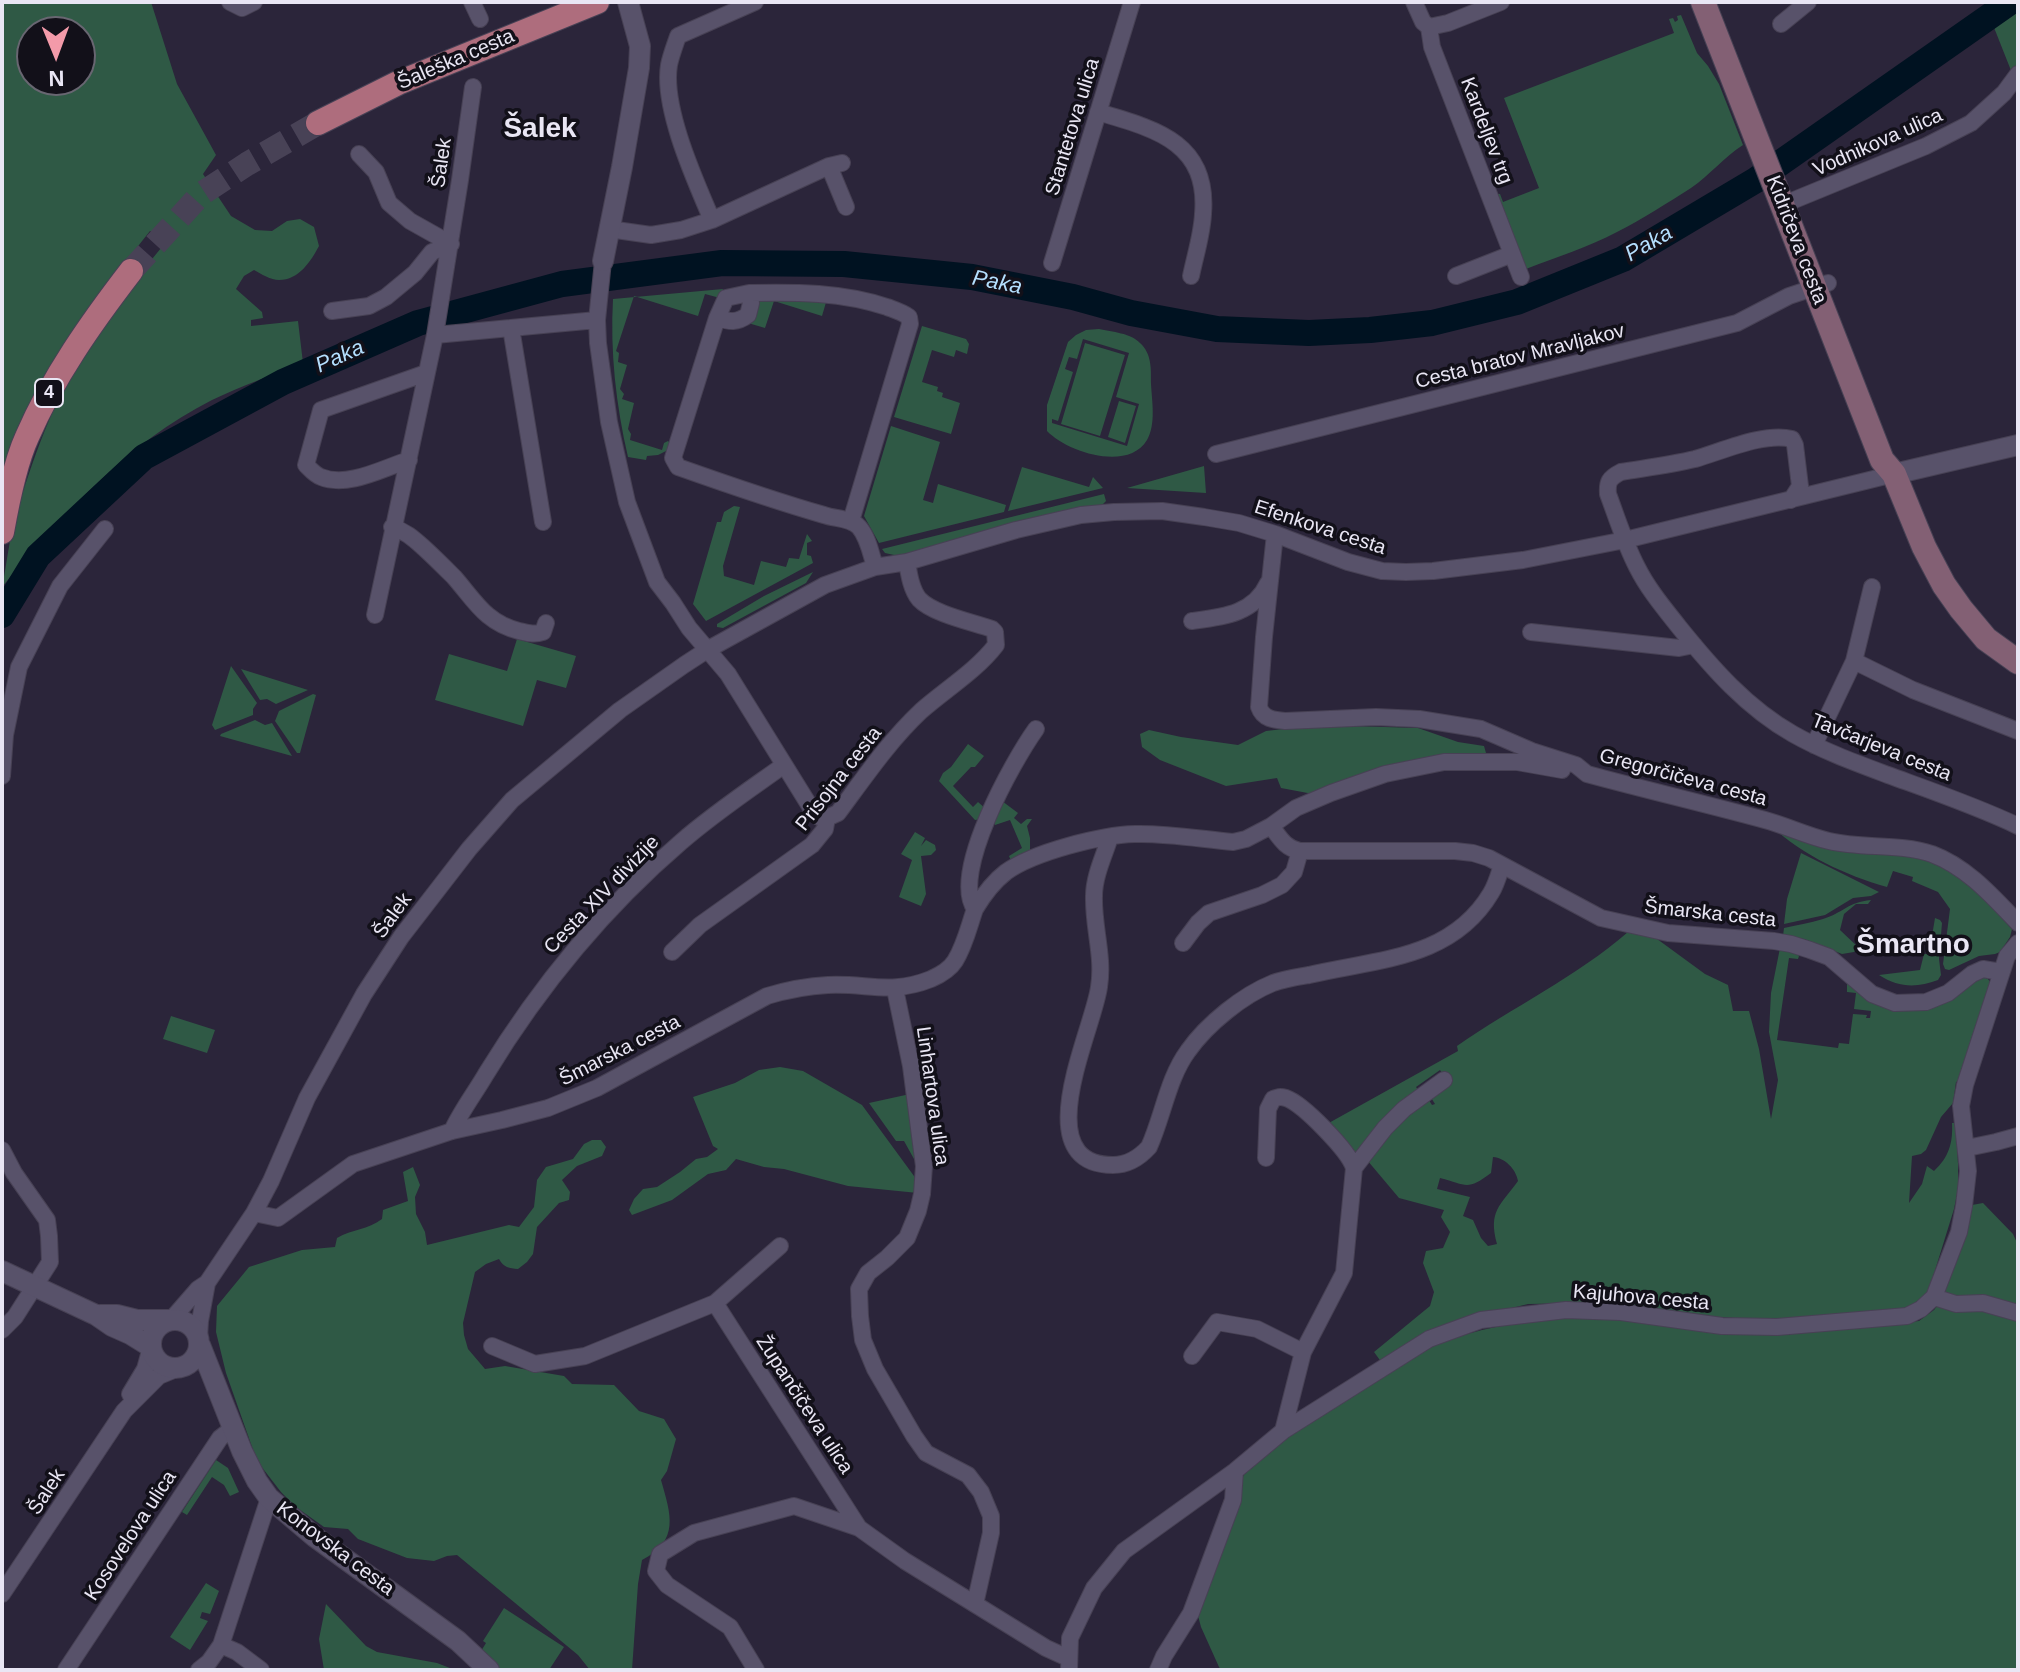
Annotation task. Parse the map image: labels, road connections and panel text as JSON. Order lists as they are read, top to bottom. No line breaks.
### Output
{"streets":{"main road":["Šaleška cesta","Kidričeva cesta","4"],"street":["Stantetova ulica","Kardeljev trg","Vodnikova ulica","Šalek","Cesta bratov Mravljakov","Efenkova cesta","Tavčarjeva cesta","Gregorčičeva cesta","Prisojna cesta","Cesta XIV divizije","Šmarska cesta","Linhartova ulica","Kajuhova cesta","Župančičeva ulica","Kosovelova ulica","Konovska cesta"]},"crossings":[["Vodnikova ulica","Kidričeva cesta"],["Šalek","Efenkova cesta"],["Šalek","Šmarska cesta"],["Kidričeva cesta","Cesta bratov Mravljakov"],["Kidričeva cesta","Efenkova cesta"],["Efenkova cesta","Tavčarjeva cesta"],["Efenkova cesta","Gregorčičeva cesta"],["Efenkova cesta","Prisojna cesta"],["Gregorčičeva cesta","Šmarska cesta"],["Cesta XIV divizije","Šmarska cesta"],["Šmarska cesta","Linhartova ulica"],["Linhartova ulica","Župančičeva ulica"],["Kosovelova ulica","Konovska cesta"]],"districts":["Šalek","Šmartno"],"water":["Paka"],"north":"bottom"}
